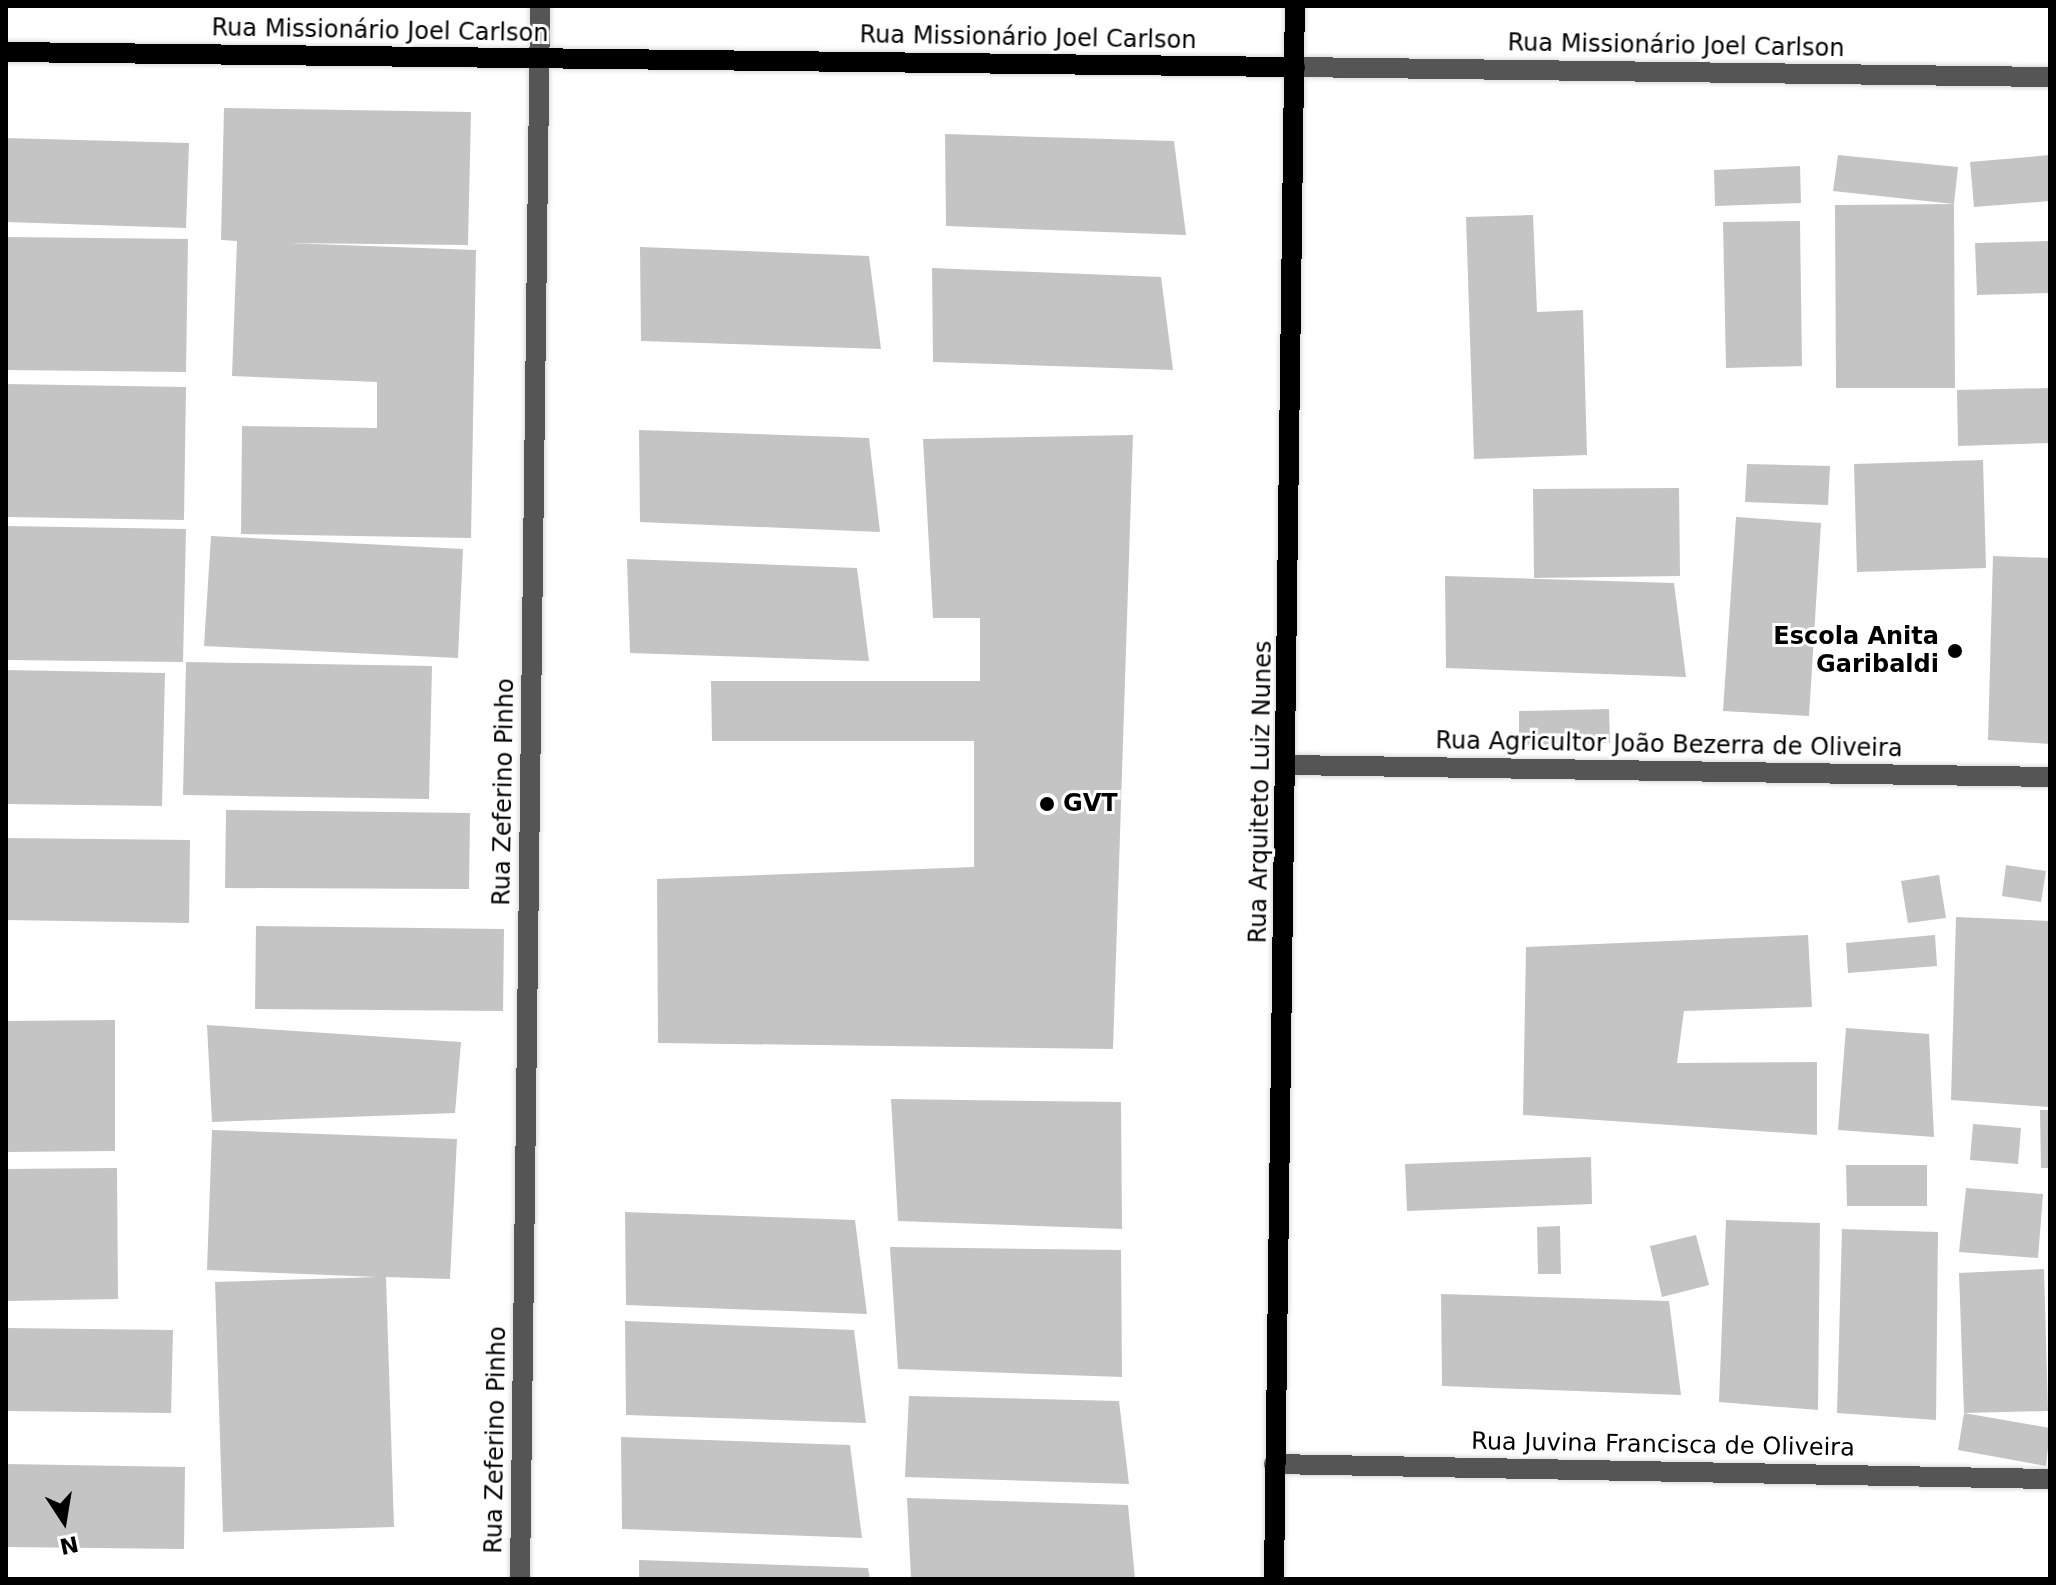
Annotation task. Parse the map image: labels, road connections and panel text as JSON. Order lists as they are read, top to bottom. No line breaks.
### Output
{"streets":{"main road":["Rua Missionário Joel Carlson","Rua Arquiteto Luiz Nunes"],"street":["Rua Agricultor João Bezerra de Oliveira","Rua Zeferino Pinho","Rua Juvina Francisca de Oliveira"]},"crossings":[["Rua Missionário Joel Carlson","Rua Zeferino Pinho"],["Rua Missionário Joel Carlson","Rua Arquiteto Luiz Nunes"],["Rua Agricultor João Bezerra de Oliveira","Rua Arquiteto Luiz Nunes"],["Rua Arquiteto Luiz Nunes","Rua Juvina Francisca de Oliveira"]],"places":["Escola Anita Garibaldi","GVT"],"north":"bottom"}
